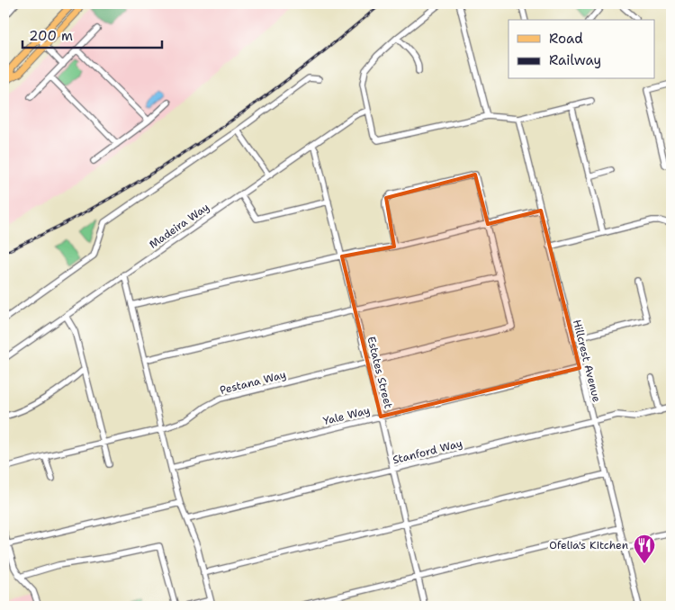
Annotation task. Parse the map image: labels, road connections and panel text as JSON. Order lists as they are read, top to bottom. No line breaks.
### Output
{"streets":{"street":["Madeira Way","Hillcrest Avenue","Estates Street","Pestana Way","Yale Way","Stanford Way"]},"crossings":[["Madeira Way","Estates Street"],["Hillcrest Avenue","Yale Way"],["Hillcrest Avenue","Stanford Way"],["Estates Street","Pestana Way"],["Estates Street","Yale Way"],["Estates Street","Stanford Way"]],"places":{"restaurant":["Ofelia's Kitchen"]},"legend":["Road","Railway"],"scale_bar":"200 m"}
